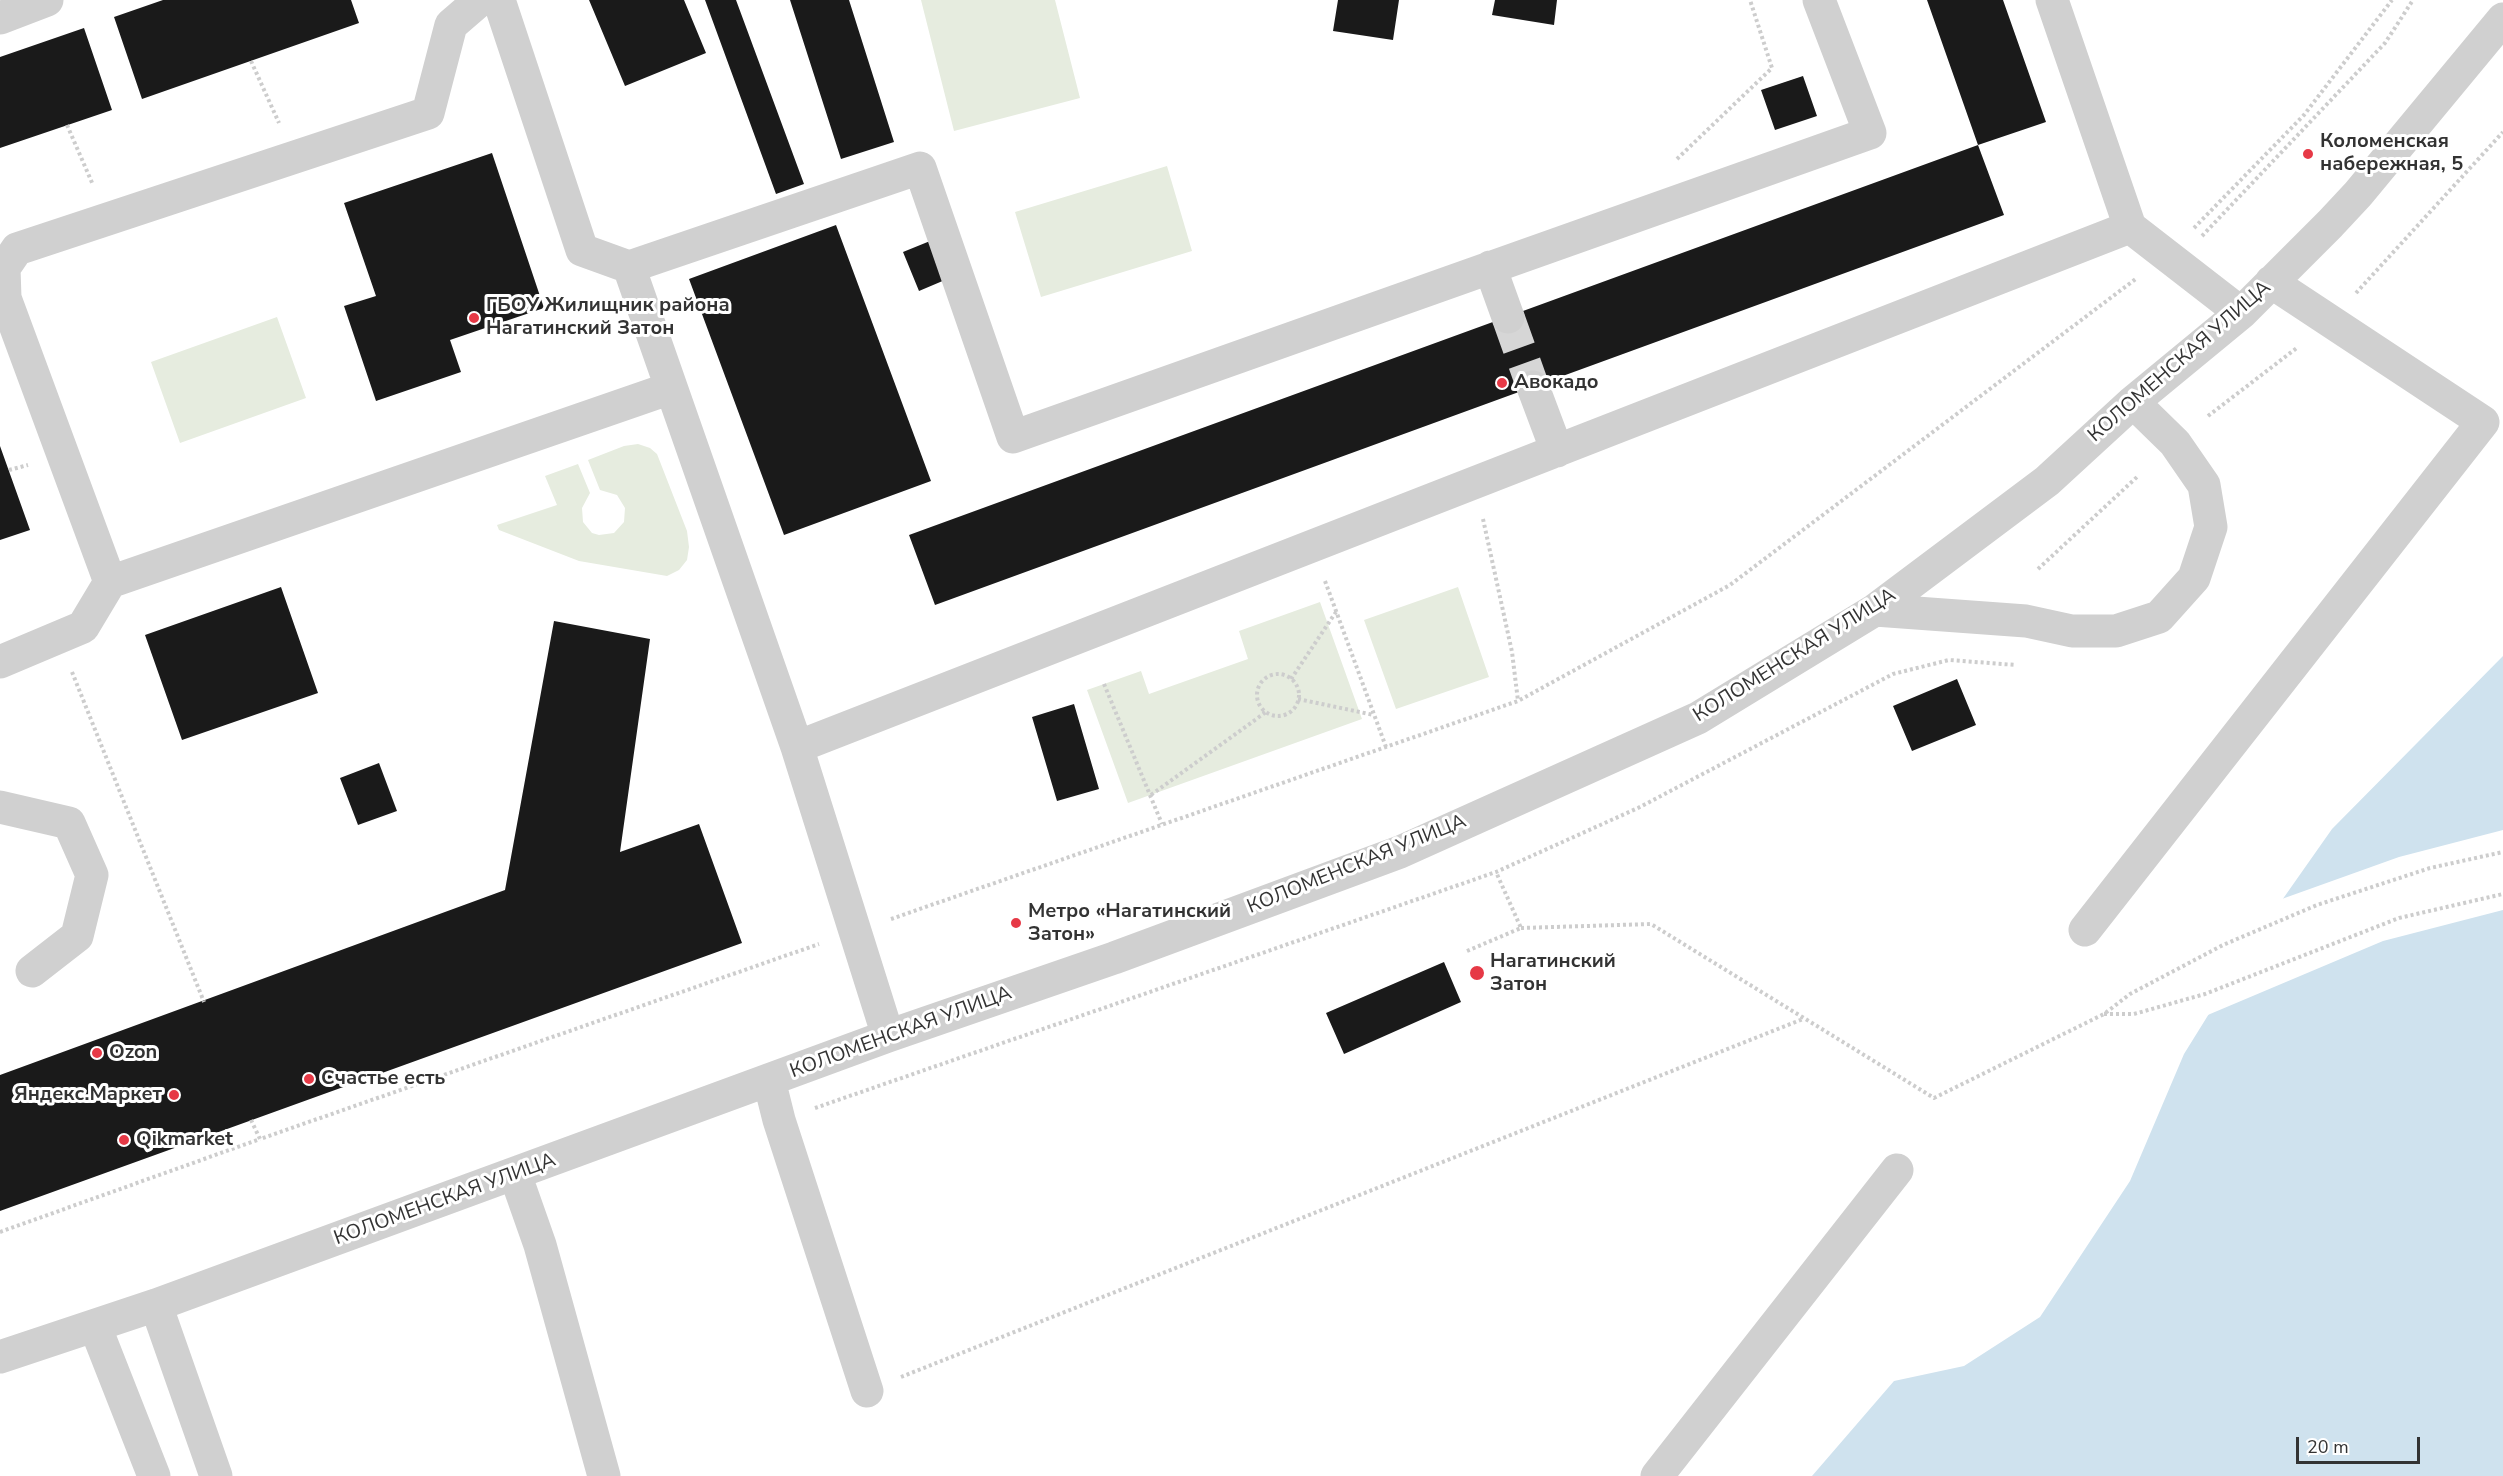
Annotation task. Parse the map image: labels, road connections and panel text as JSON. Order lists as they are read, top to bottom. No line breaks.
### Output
{"streets":{"street":["КОЛОМЕНСКАЯ УЛИЦА"]},"places":["Коломенская набережная, 5","ГБОУ Жилищник района Нагатинский Затон","Авокадо","Метро «Нагатинский Затон»","Нагатинский Затон","Ozon","Счастье есть","Яндекс.Маркет","Qikmarket"],"scale_bar":"20 m"}
